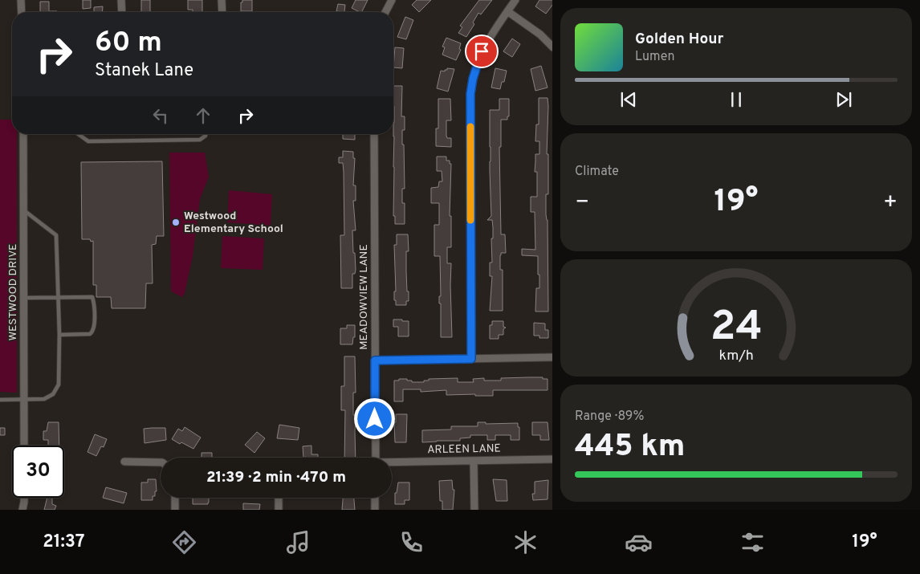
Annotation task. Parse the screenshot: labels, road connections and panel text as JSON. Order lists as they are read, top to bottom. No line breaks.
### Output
{"streets":{"street":["WESTWOOD DRIVE","MEADOWVIEW LANE","ARLEEN LANE"]},"places":["Westwood Elementary School"],"page":{"turn":["60 m","Stanek Lane"],"song":["Golden Hour","Lumen"],"tile":["Climate",["Range · 89%","445 km"]],"heat":["−","19°","+"],"limit":"30","trip":"21:39 · 2 min · 470 m","tabs":["21:37","19°"],"gauge":["24","km/h"]}}
